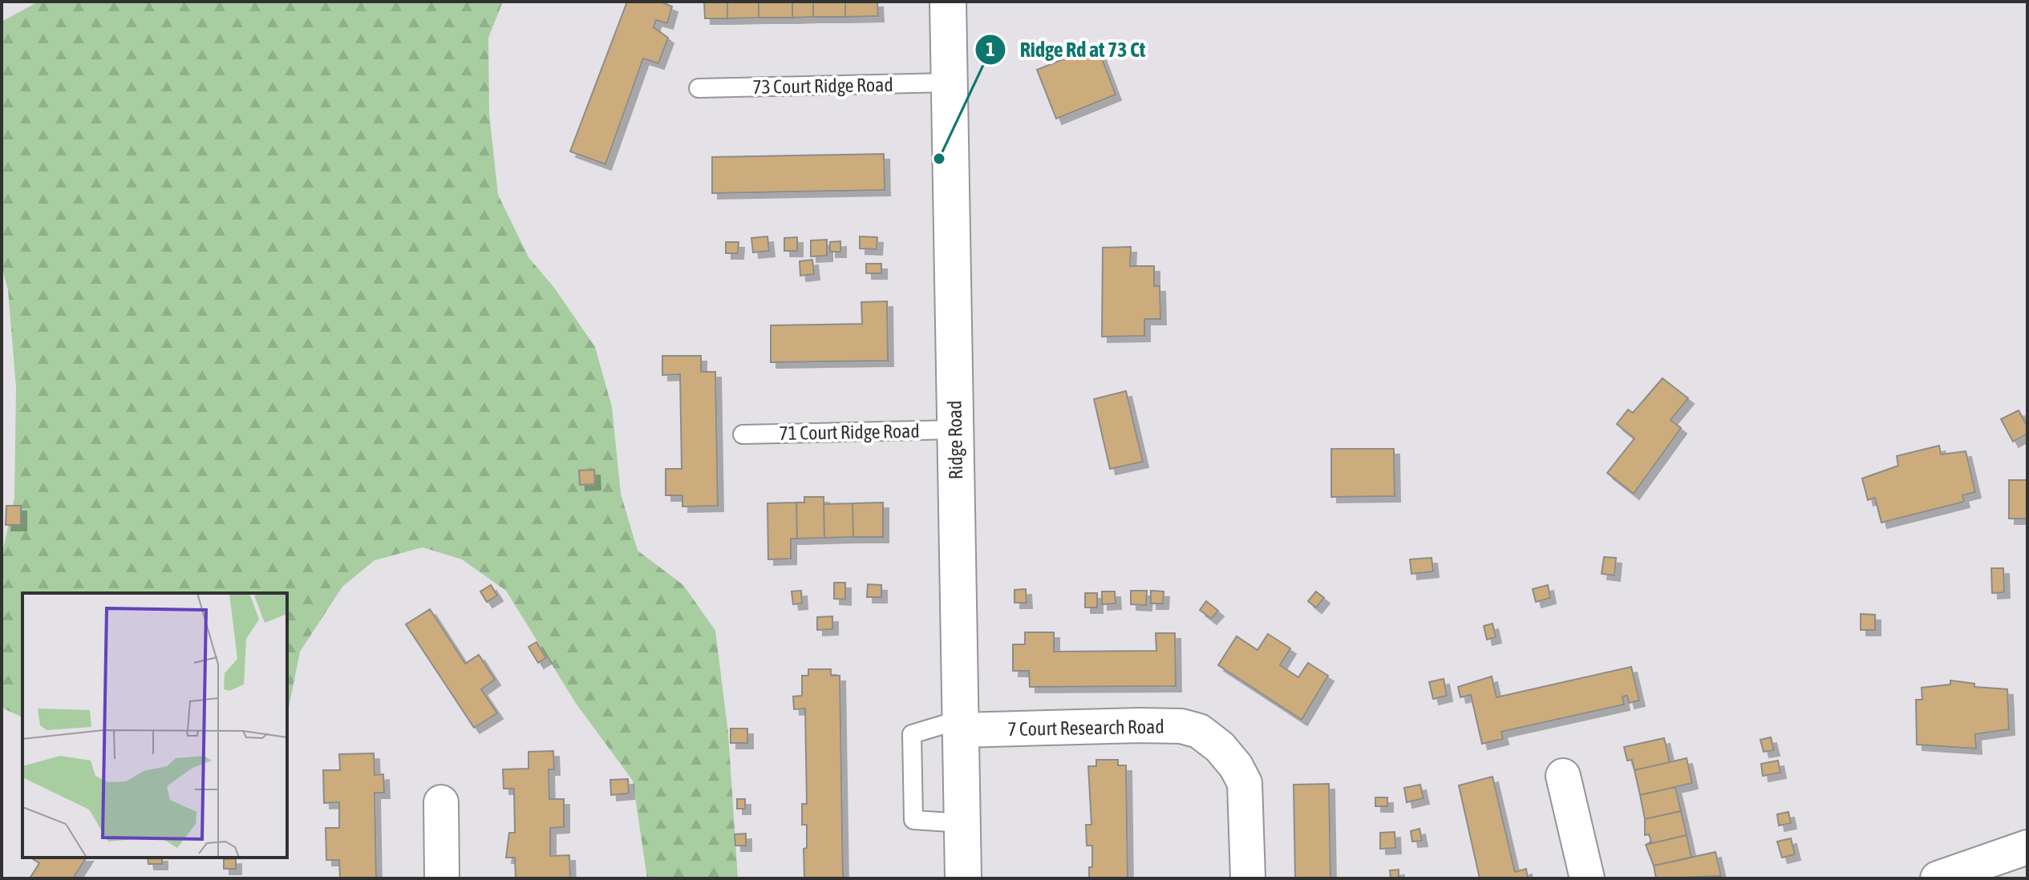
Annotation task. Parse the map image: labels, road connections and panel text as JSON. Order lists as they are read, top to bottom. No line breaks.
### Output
{"streets":{"street":["Ridge Road","7 Court Research Road"],"lane":["73 Court Ridge Road","71 Court Ridge Road"]},"crossings":[["73 Court Ridge Road","Ridge Road"],["71 Court Ridge Road","Ridge Road"],["Ridge Road","7 Court Research Road"]],"places":["Ridge Rd at 73 Ct"]}
